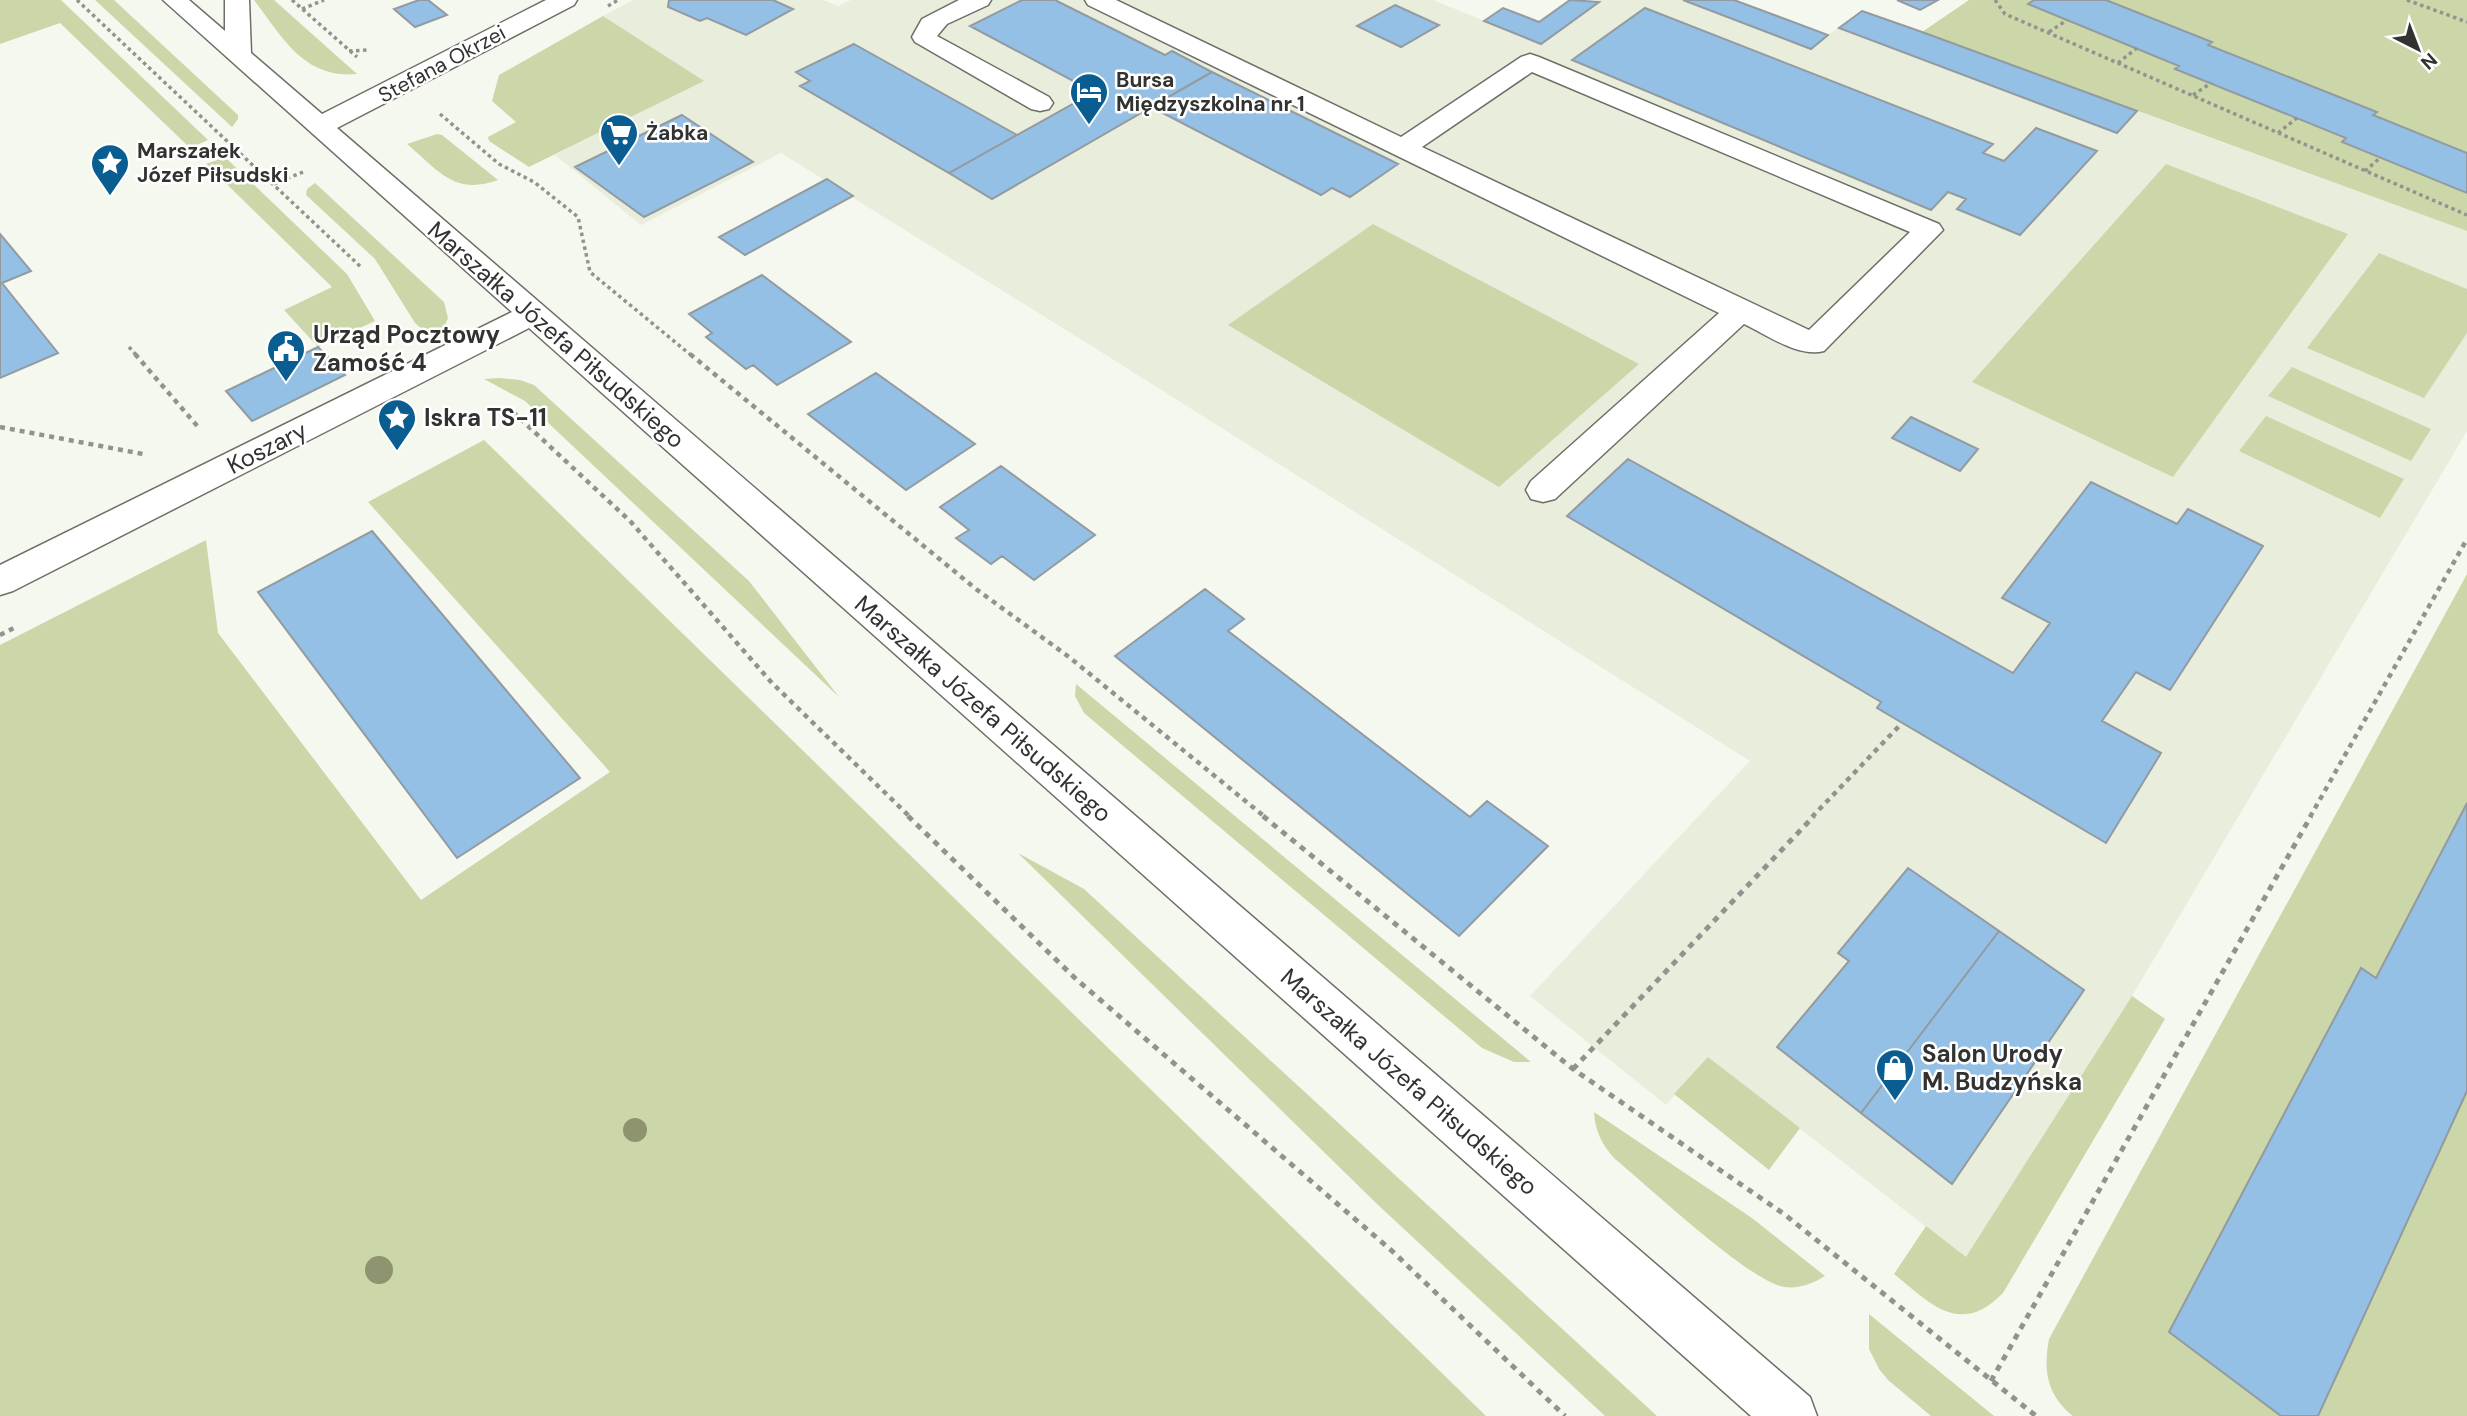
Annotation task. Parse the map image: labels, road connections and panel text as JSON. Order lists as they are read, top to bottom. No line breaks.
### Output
{"streets":{"street":["Stefana Okrzei","Marszałka Józefa Piłsudskiego","Koszary"]},"crossings":[["Stefana Okrzei","Marszałka Józefa Piłsudskiego"],["Marszałka Józefa Piłsudskiego","Koszary"]],"places":{"hotel":["Bursa Międzyszkolna nr 1"],"supermarket":["Żabka"],"place":["Marszałek Józef Piłsudski","Iskra TS-11"],"public building":["Urząd Pocztowy Zamość 4"],"shop":["Salon Urody M. Budzyńska"]},"north":"bottom right"}
